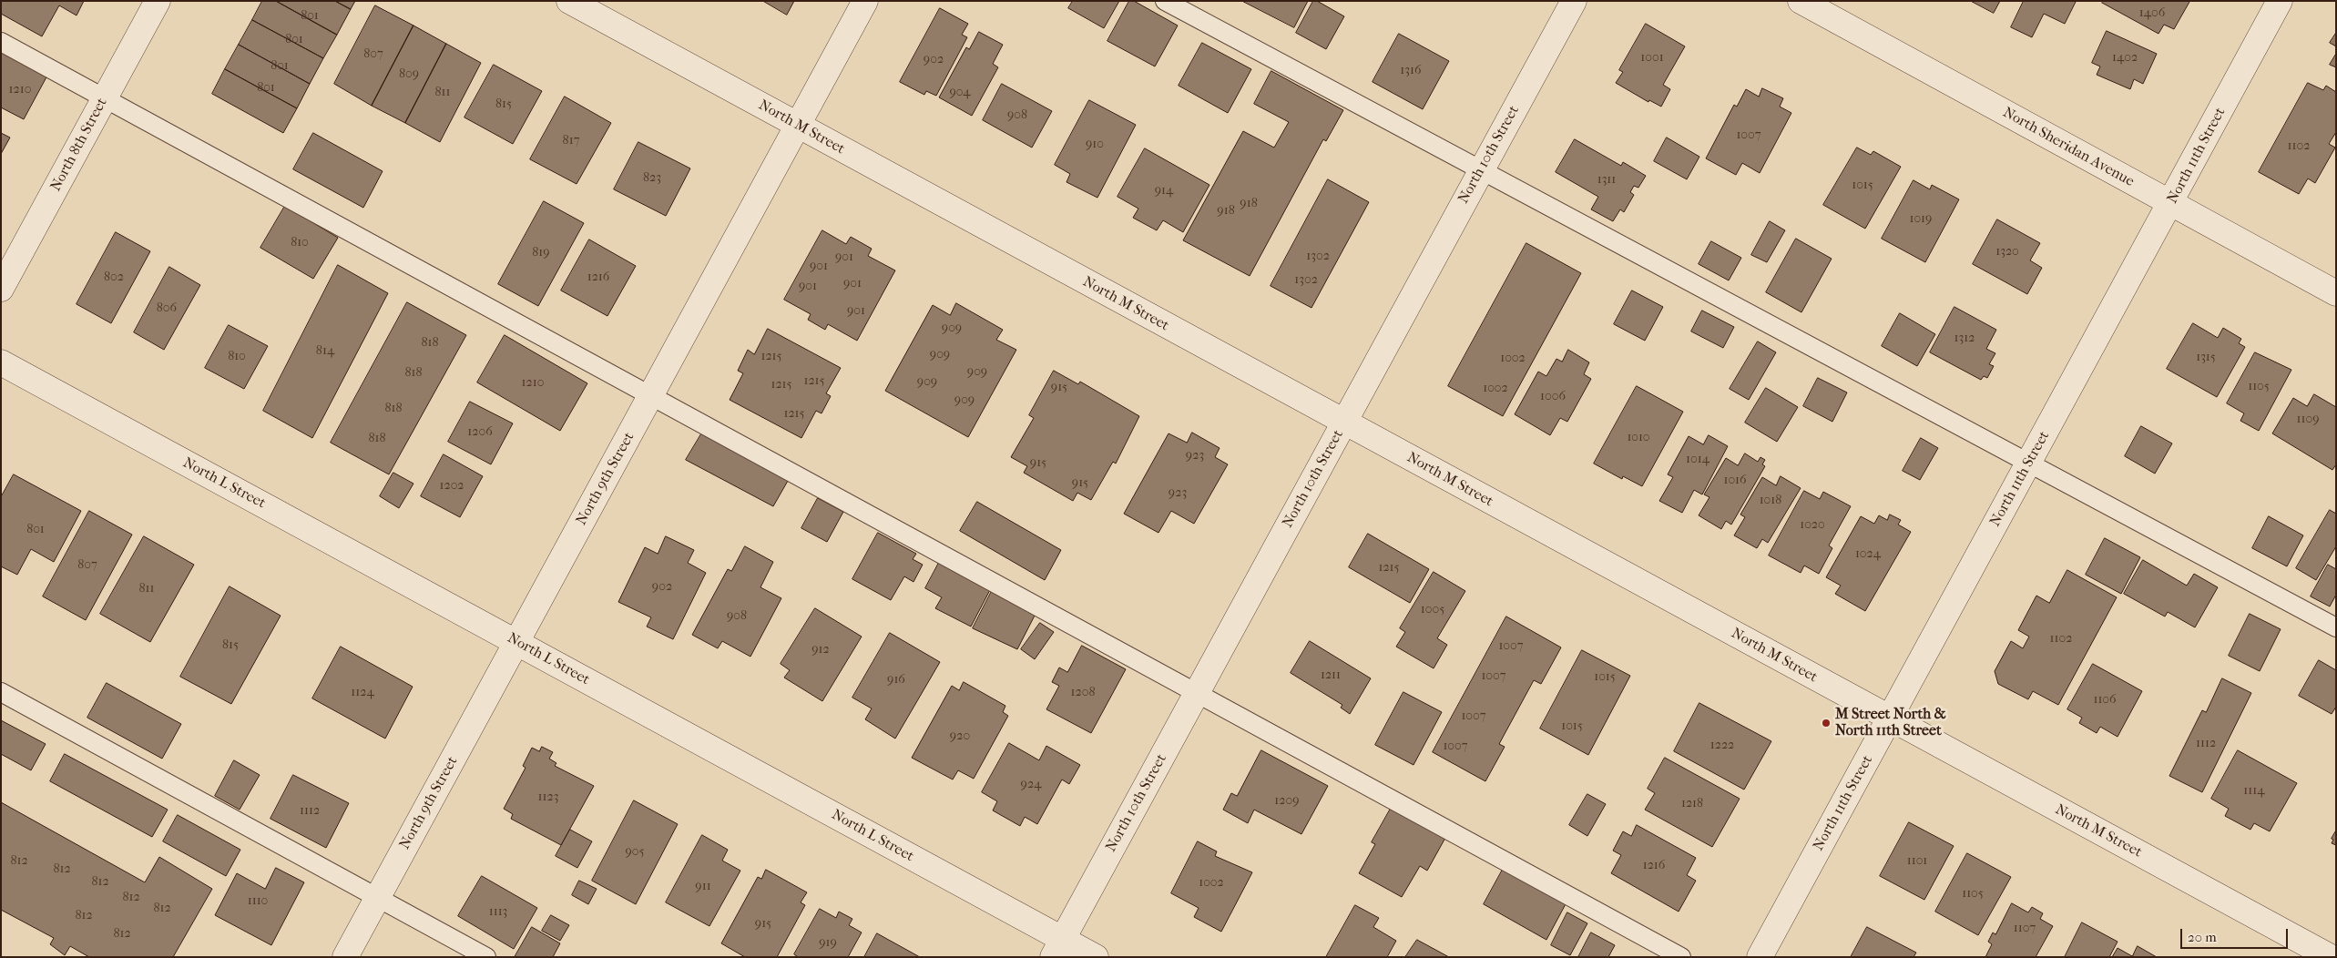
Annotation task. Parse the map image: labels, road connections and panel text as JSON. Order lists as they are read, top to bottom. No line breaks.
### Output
{"streets":{"street":["North M Street","North 8th Street","North Sheridan Avenue","North 10th Street","North 11th Street","North 9th Street","North L Street"]},"crossings":[["North M Street","North 10th Street"],["North M Street","North 11th Street"],["North M Street","North 9th Street"],["North Sheridan Avenue","North 11th Street"],["North 10th Street","North L Street"],["North 9th Street","North L Street"]],"places":["M Street North & North 11th Street"],"house_numbers":["1406","801","801","807","1001","1402","902","801","1316","809","801","1210","811","904","815","908","1007","817","910","1102","823","1311","1015","914","918","918","1019","810","1320","819","1302","901","901","802","1216","1302","901","901","806","901","909","1312","818","814","909","810","1215","1315","1002","909","818","1215","909","1210","1215","1105","915","1002","1006","909","818","1215","1109","1206","1010","818","923","1014","915","1016","915","1202","923","1018","1020","801","1024","807","1215","902","811","1005","908","1102","815","1007","912","1211","1007","1015","916","1124","1208","1106","1007","1015","920","1112","1222","1007","924","1114","1123","1209","1218","1112","905","812","1101","1216","812","812","1002","911","1105","812","1110","812","1113","812","915","1107","812","919"],"scale_bar":"20 m"}
